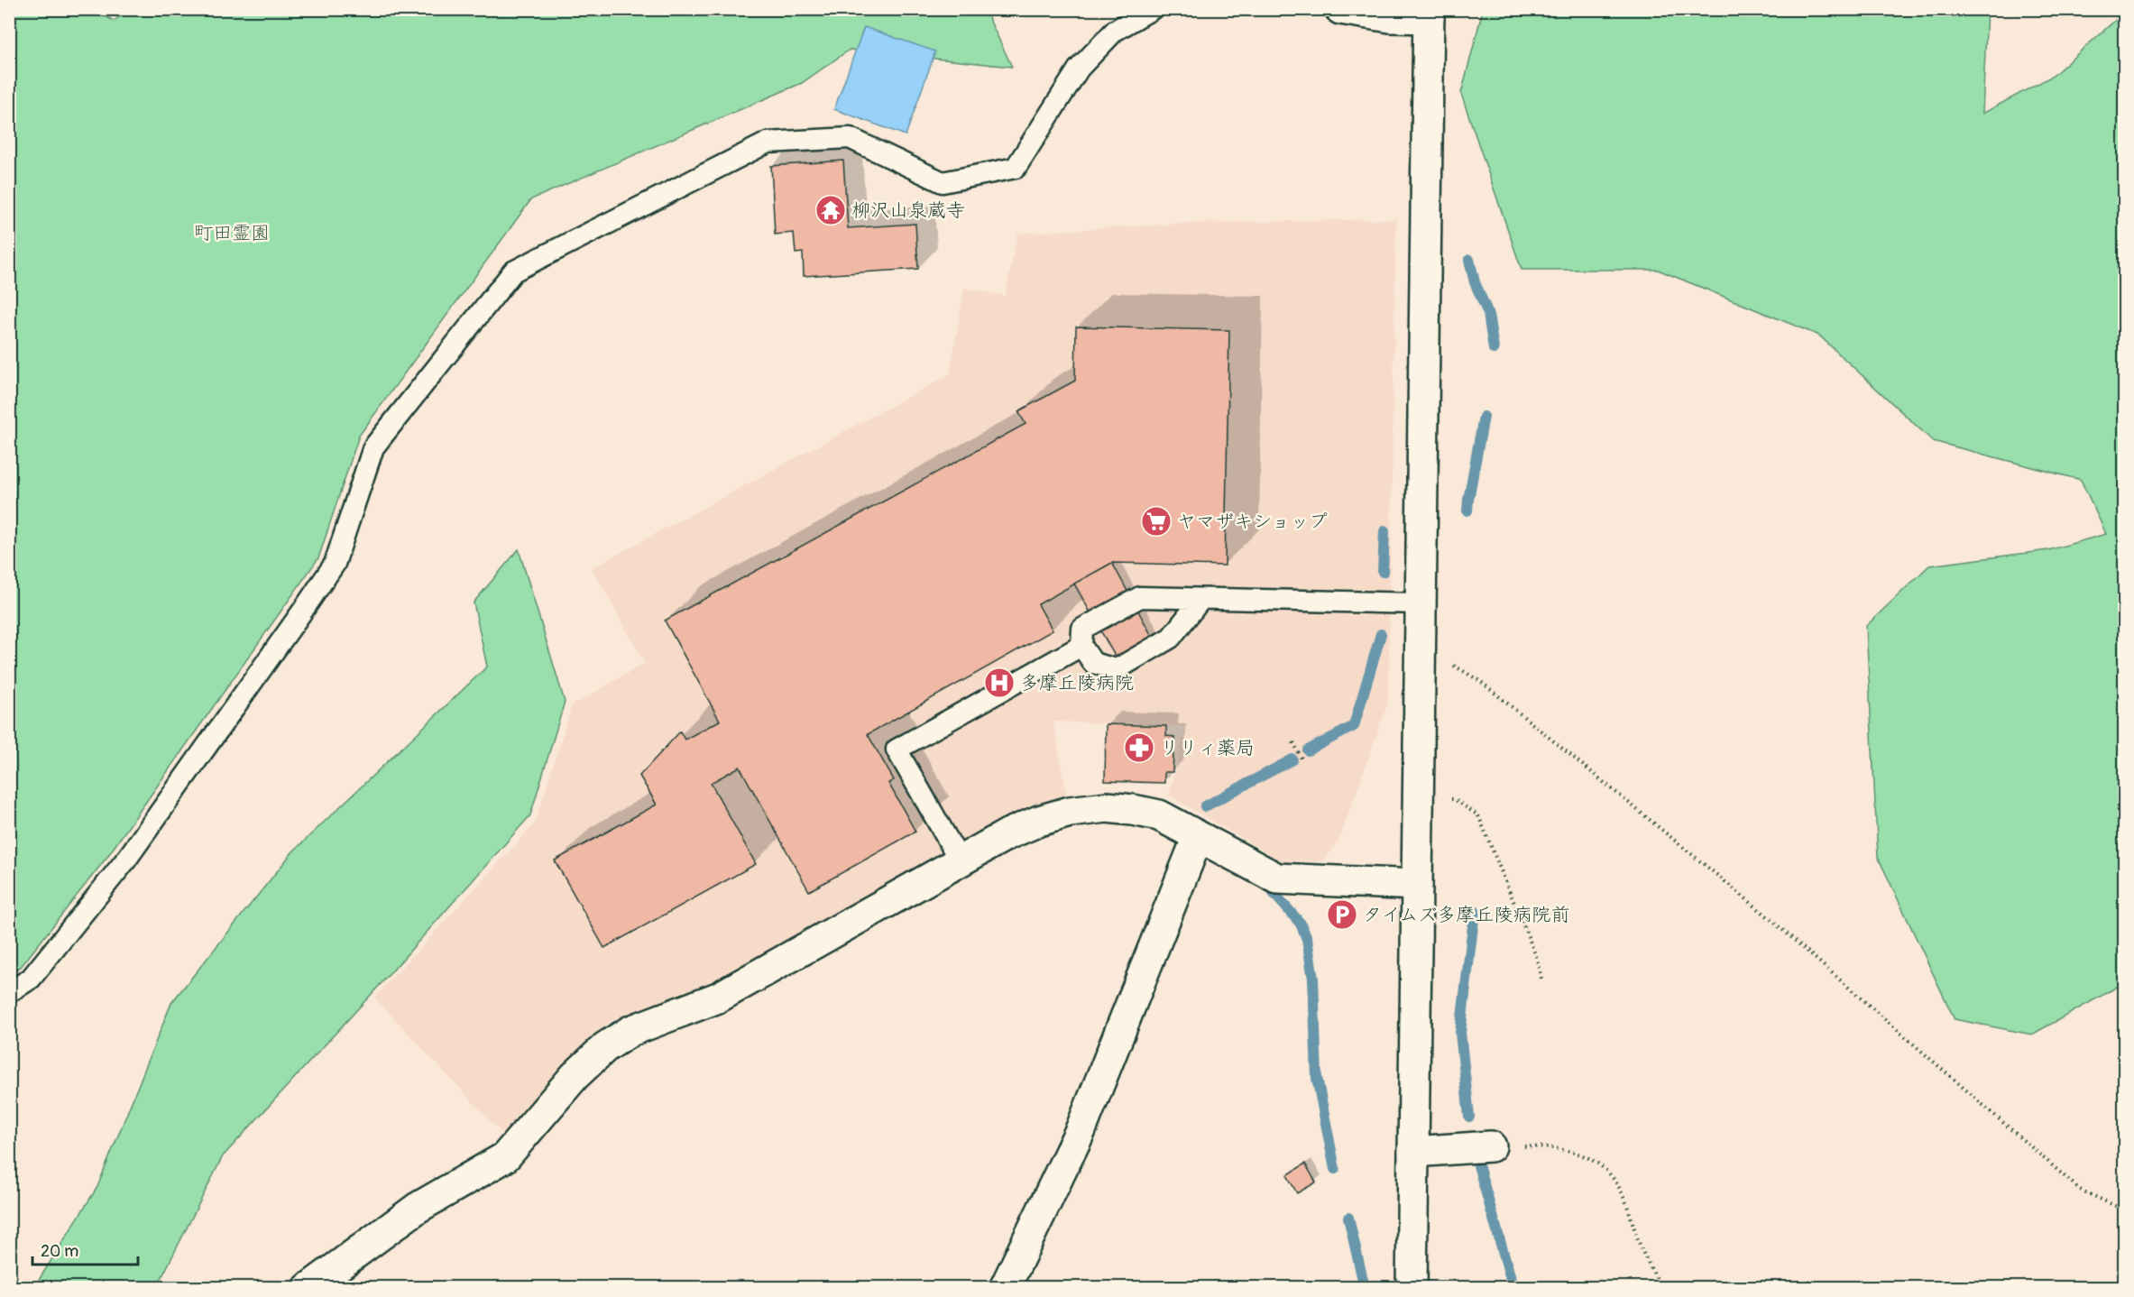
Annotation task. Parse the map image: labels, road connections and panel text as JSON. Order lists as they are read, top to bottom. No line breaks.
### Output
{"parks":["町田霊園"],"places":{"temple":["柳沢山泉蔵寺"],"supermarket":["ヤマザキショップ"],"hospital":["多摩丘陵病院"],"pharmacy":["リリィ薬局"],"parking":["タイムズ多摩丘陵病院前"]},"scale_bar":"20 m"}
